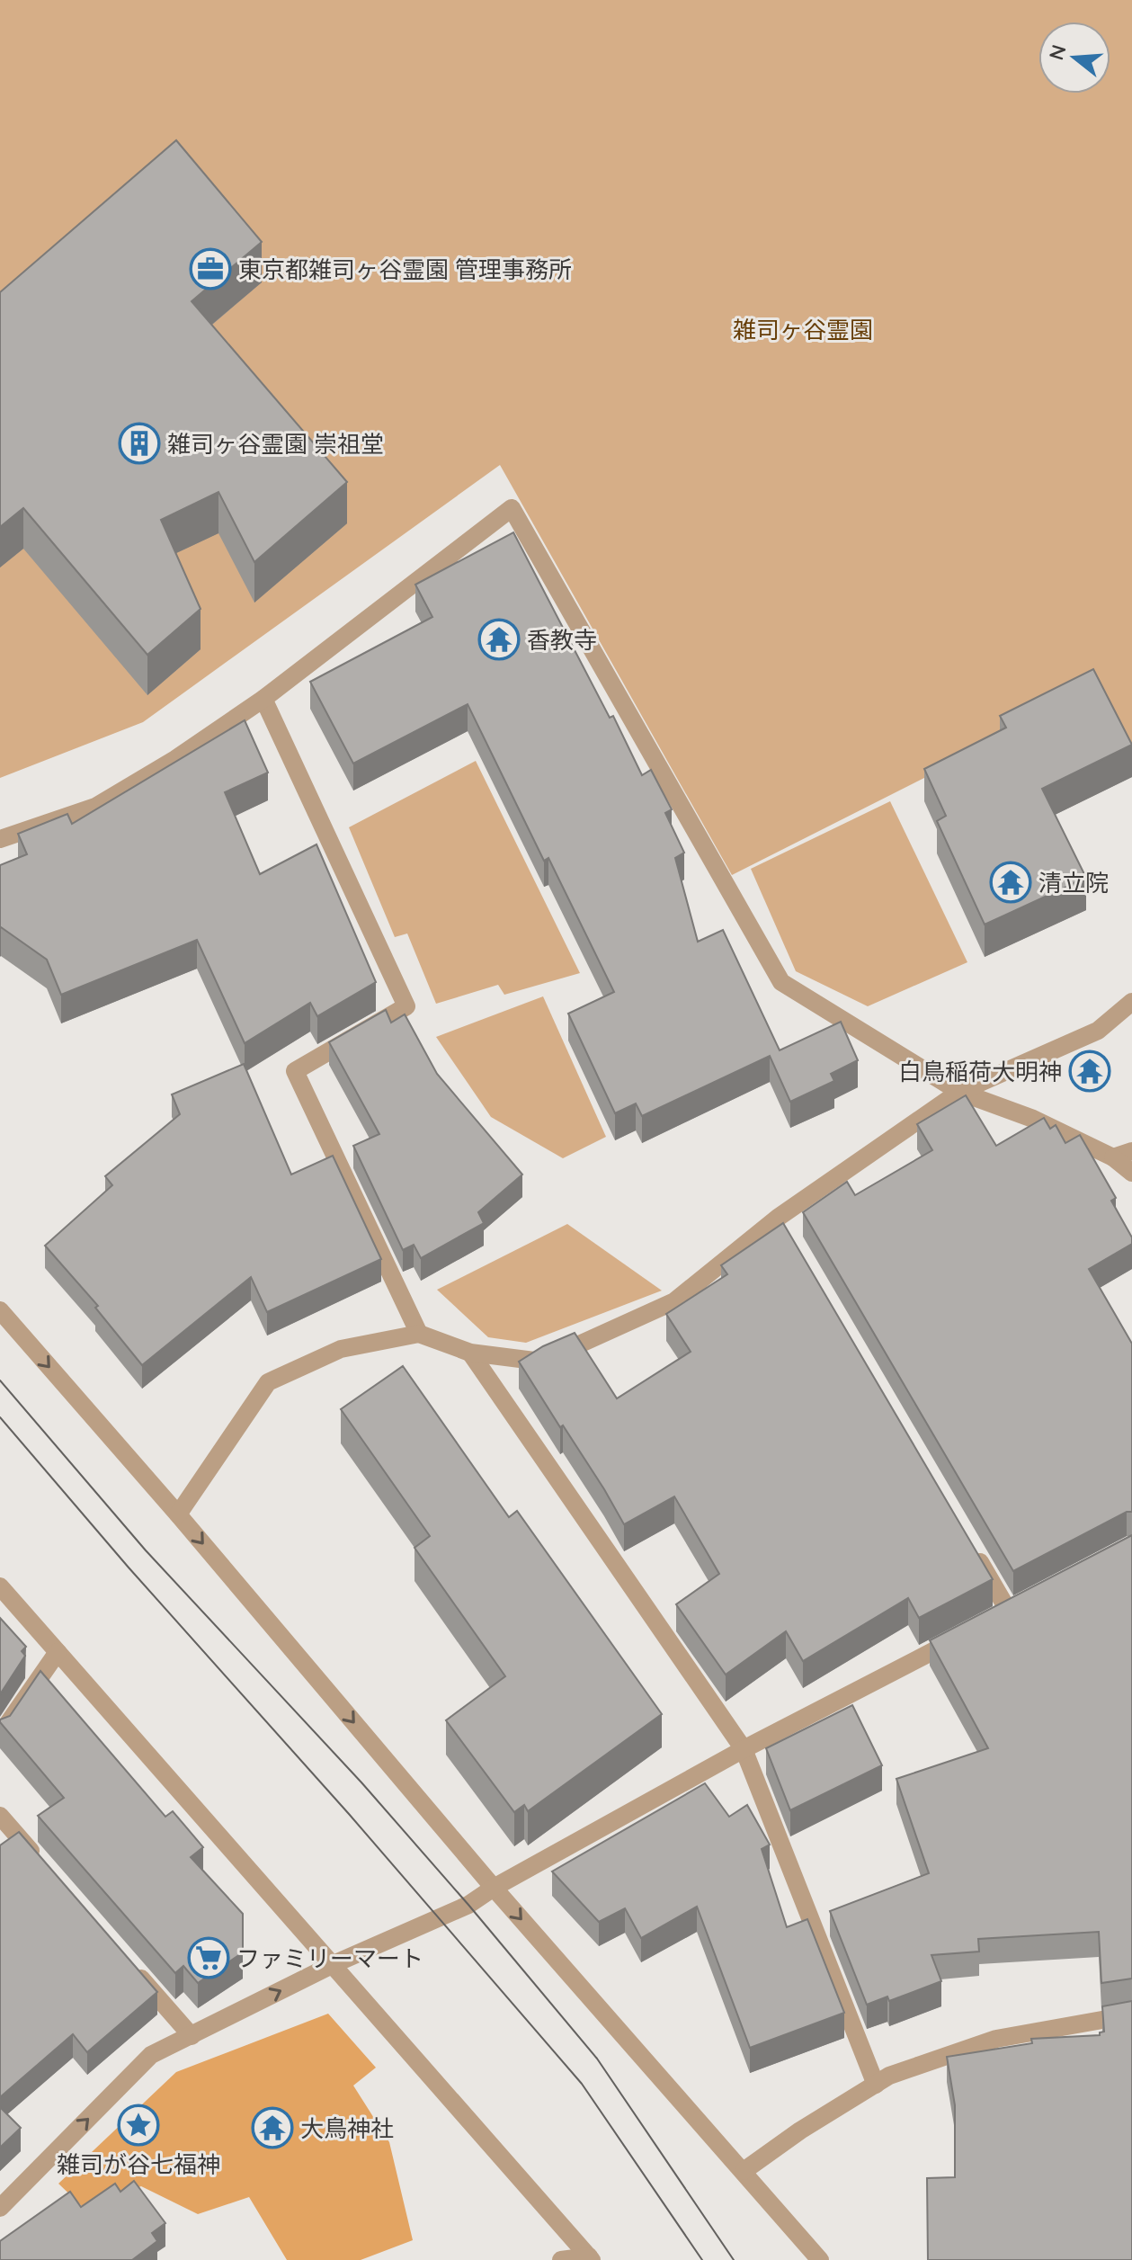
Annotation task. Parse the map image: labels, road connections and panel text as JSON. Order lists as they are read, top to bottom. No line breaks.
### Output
{"parks":["雑司ヶ谷霊園"],"places":{"office":["東京都雑司ヶ谷霊園 管理事務所"],"building":["雑司ヶ谷霊園 崇祖堂"],"temple":["香教寺","清立院","白鳥稲荷大明神","大鳥神社"],"supermarket":["ファミリーマート"],"place":["雑司が谷七福神"]},"north":"left"}
